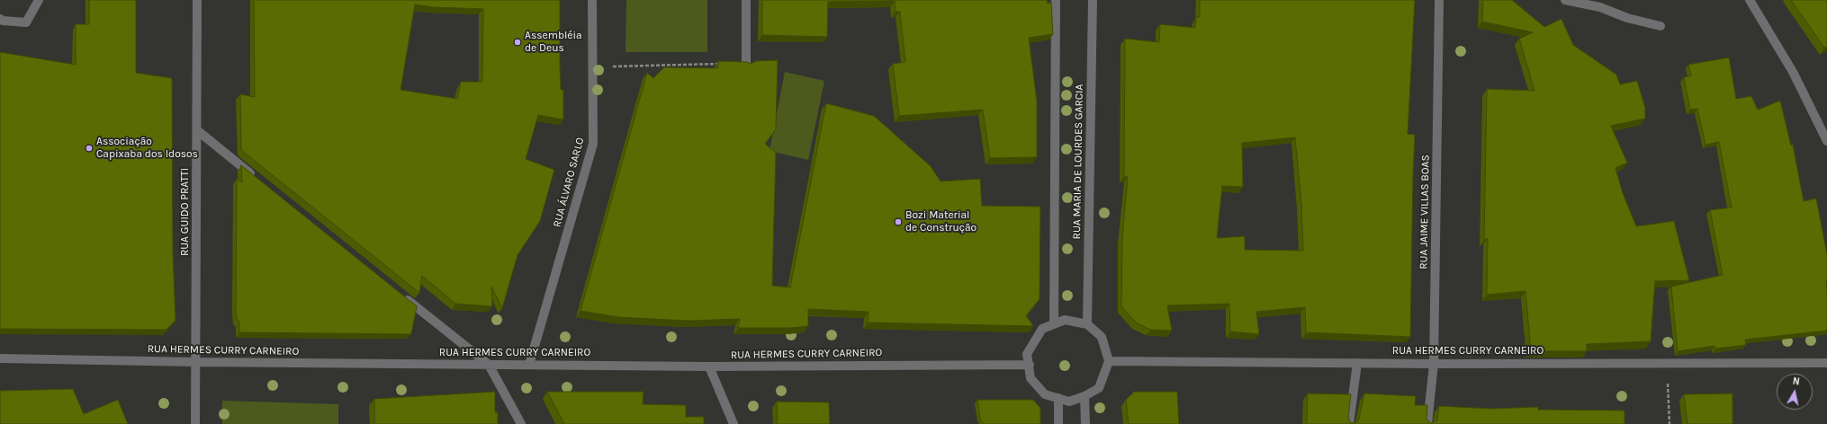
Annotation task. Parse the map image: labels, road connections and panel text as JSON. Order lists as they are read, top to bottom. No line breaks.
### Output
{"streets":{"street":["RUA MARIA DE LOURDES GARCIA","RUA ÁLVARO SARLO","RUA GUIDO PRATTI","RUA JAIME VILLAS BOAS","RUA HERMES CURRY CARNEIRO"]},"crossings":[["RUA MARIA DE LOURDES GARCIA","RUA HERMES CURRY CARNEIRO"],["RUA ÁLVARO SARLO","RUA HERMES CURRY CARNEIRO"],["RUA GUIDO PRATTI","RUA HERMES CURRY CARNEIRO"],["RUA JAIME VILLAS BOAS","RUA HERMES CURRY CARNEIRO"]],"places":["Assembléia de Deus","Associação Capixaba dos Idosos","Bozi Material de Construção"],"north":"top"}
